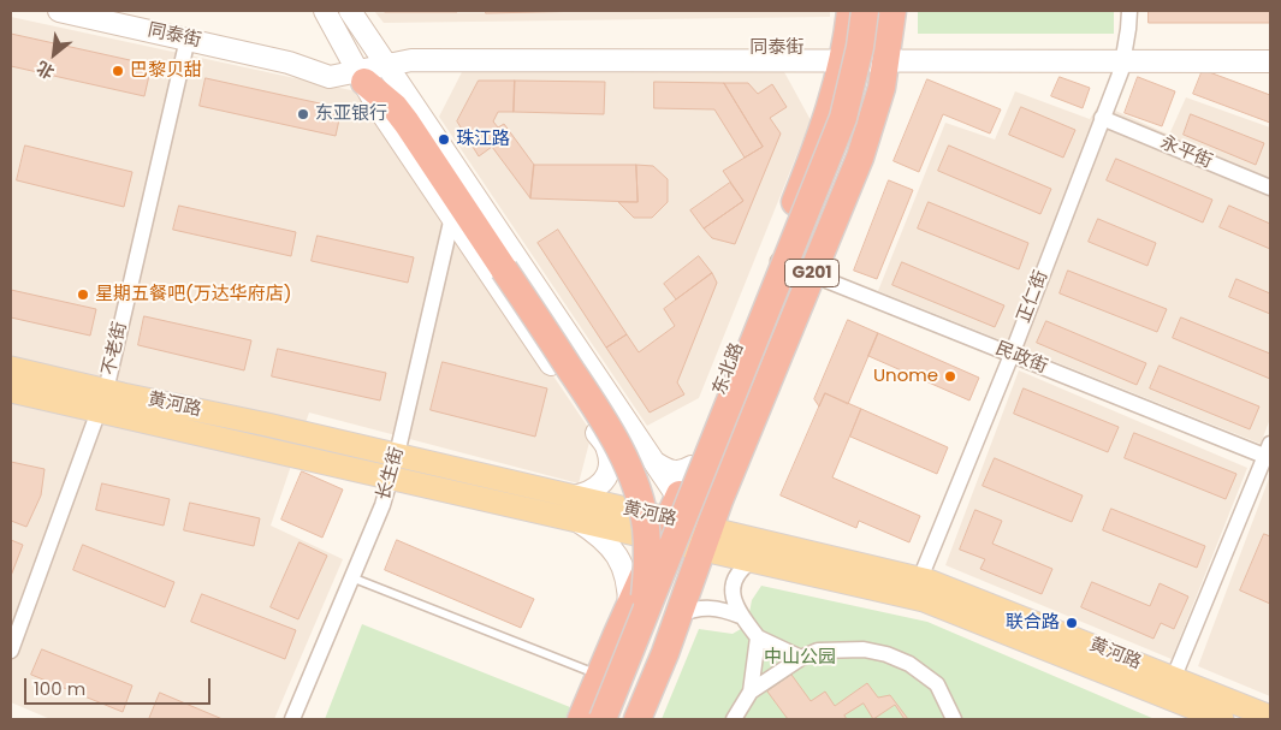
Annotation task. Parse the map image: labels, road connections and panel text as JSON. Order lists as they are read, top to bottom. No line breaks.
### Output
{"streets":{"highway":["G201","东北路"],"main road":["黄河路"],"street":["同泰街","永平街","正仁街","不老街","民政街","长生街"]},"crossings":[["同泰街","G201"],["同泰街","正仁街"],["同泰街","不老街"],["同泰街","东北路"],["永平街","正仁街"],["G201","民政街"],["G201","黄河路"],["正仁街","民政街"],["正仁街","黄河路"],["不老街","黄河路"],["民政街","东北路"],["东北路","黄河路"],["黄河路","长生街"]],"parks":["中山公园"],"places":["巴黎贝甜","东亚银行","珠江路","星期五餐吧(万达华府店)","Unome","联合路"],"scale_bar":"100 m","north":"bottom left"}
